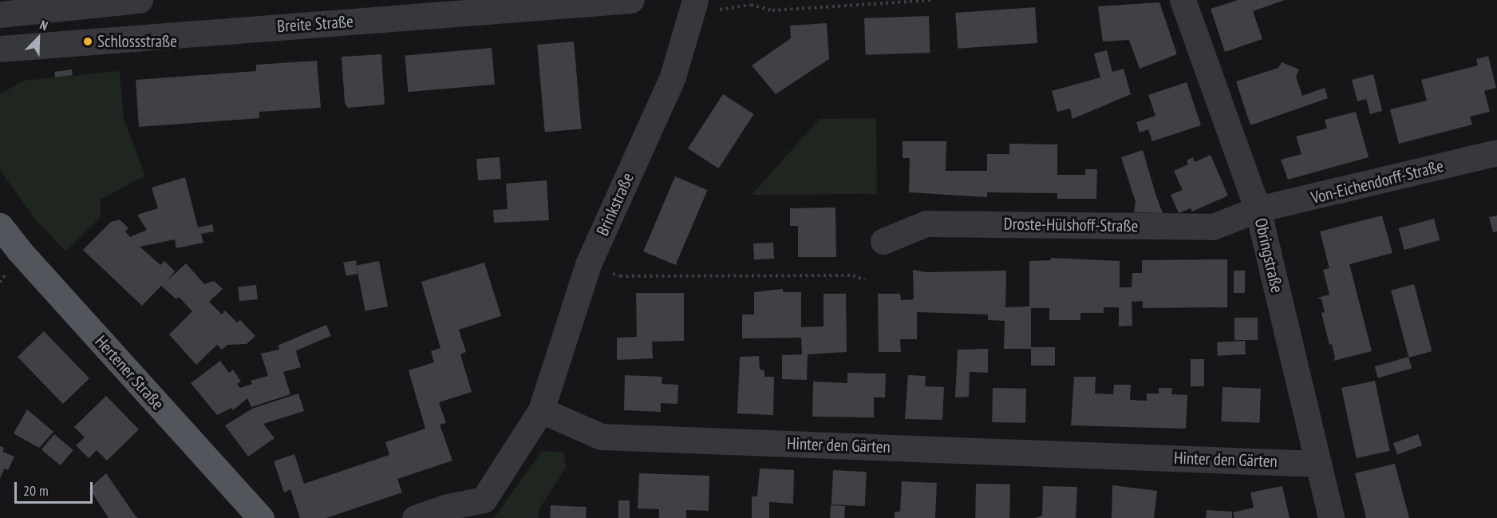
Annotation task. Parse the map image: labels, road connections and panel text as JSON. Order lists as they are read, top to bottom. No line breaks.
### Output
{"streets":{"main road":["Hertener Straße"],"street":["Breite Straße","Von-Eichendorff-Straße","Brinkstraße","Droste-Hülshoff-Straße","Obringstraße","Hinter den Gärten"]},"crossings":[["Von-Eichendorff-Straße","Droste-Hülshoff-Straße"],["Von-Eichendorff-Straße","Obringstraße"],["Brinkstraße","Hinter den Gärten"],["Droste-Hülshoff-Straße","Obringstraße"],["Obringstraße","Hinter den Gärten"]],"places":["Schlossstraße"],"scale_bar":"20 m","north":"top right"}
